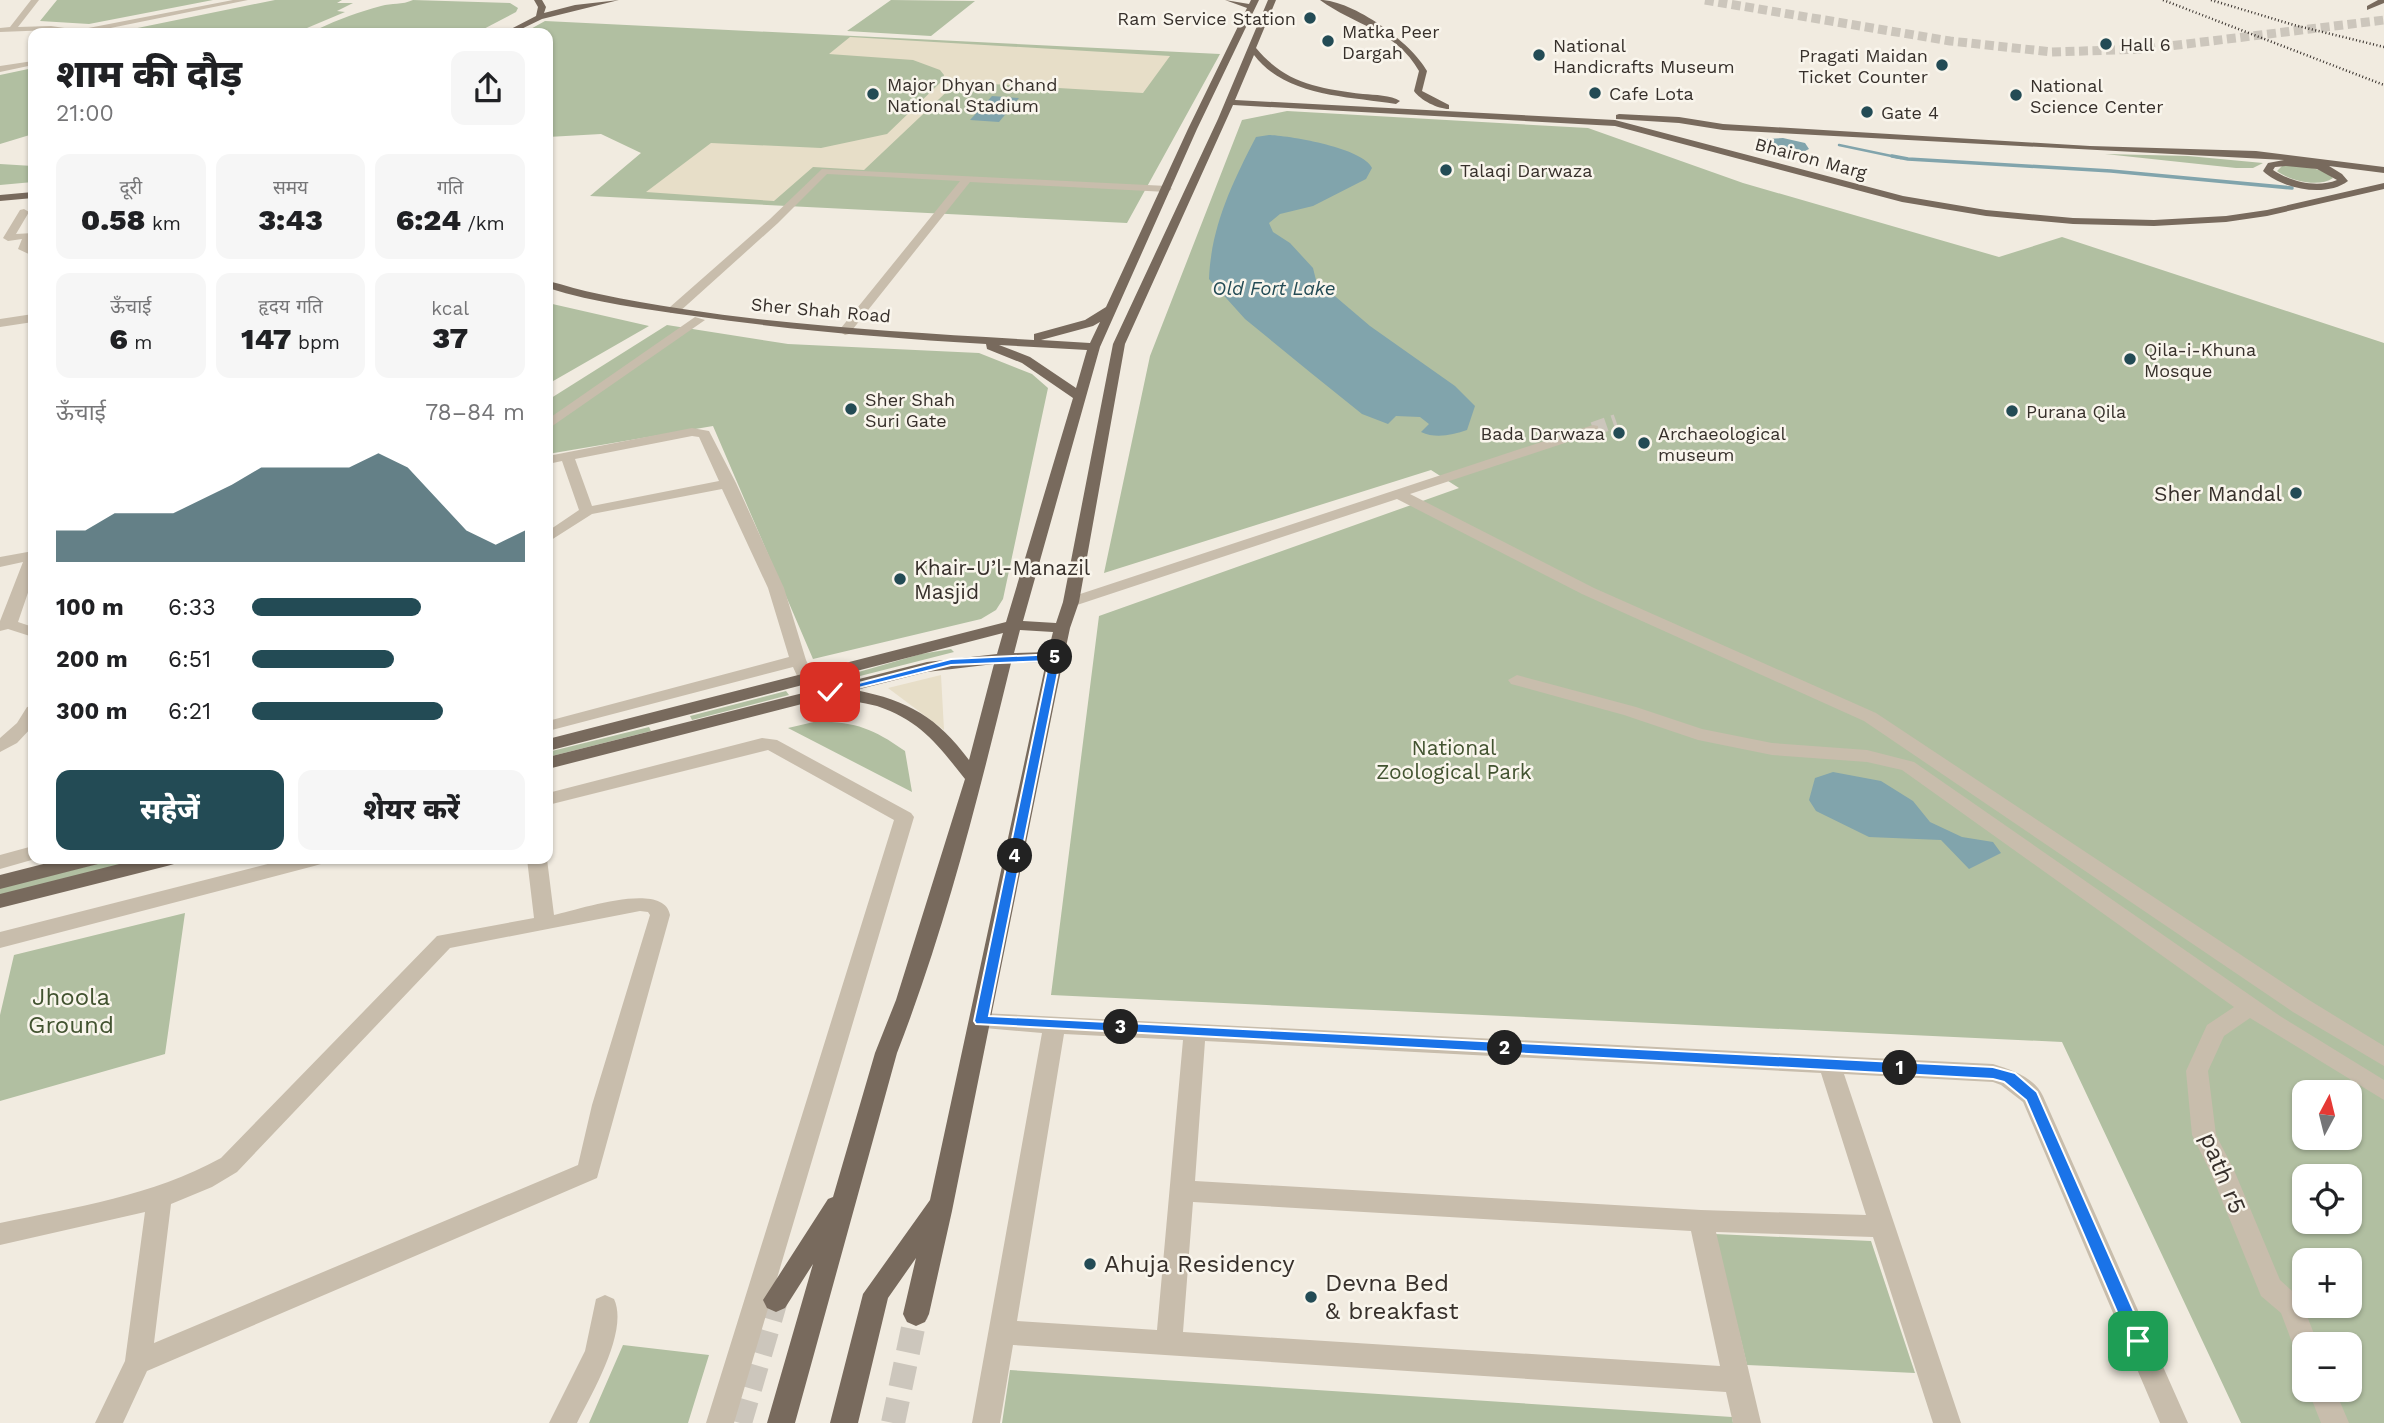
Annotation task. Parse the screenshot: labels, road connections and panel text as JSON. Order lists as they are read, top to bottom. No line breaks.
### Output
{"streets":{"main road":["Bhairon Marg","Sher Shah Road"],"street":["path r5"]},"water":["Old Fort Lake"],"parks":["National Zoological Park","Jhoola Ground"],"places":["Ram Service Station","Matka Peer Dargah","Hall 6","National Handicrafts Museum","Pragati Maidan Ticket Counter","Cafe Lota","Major Dhyan Chand National Stadium","National Science Center","Gate 4","Talaqi Darwaza","Qila-i-Khuna Mosque","Sher Shah Suri Gate","Purana Qila","Bada Darwaza","Archaeological museum","Sher Mandal","Khair-U’l-Manazil Masjid","Ahuja Residency","Devna Bed & breakfast"],"north":"top","page":{"heading":["शाम की दौड़","21:00"],"stats":[["दूरी","0.58 km"],["समय","3:43"],["गति","6:24 /km"],["ऊँचाई","6 m"],["हृदय गति","147 bpm"],["kcal","37"]],"chart":["ऊँचाई","78–84 m"],"list":[{"name":"100 m","note":"6:33"},{"name":"200 m","note":"6:51"},{"name":"300 m","note":"6:21"}],"pins":["5","4","3","2","1"],"buttons":["सहेजें","शेयर करें"],"map_buttons":["+","−"]}}
